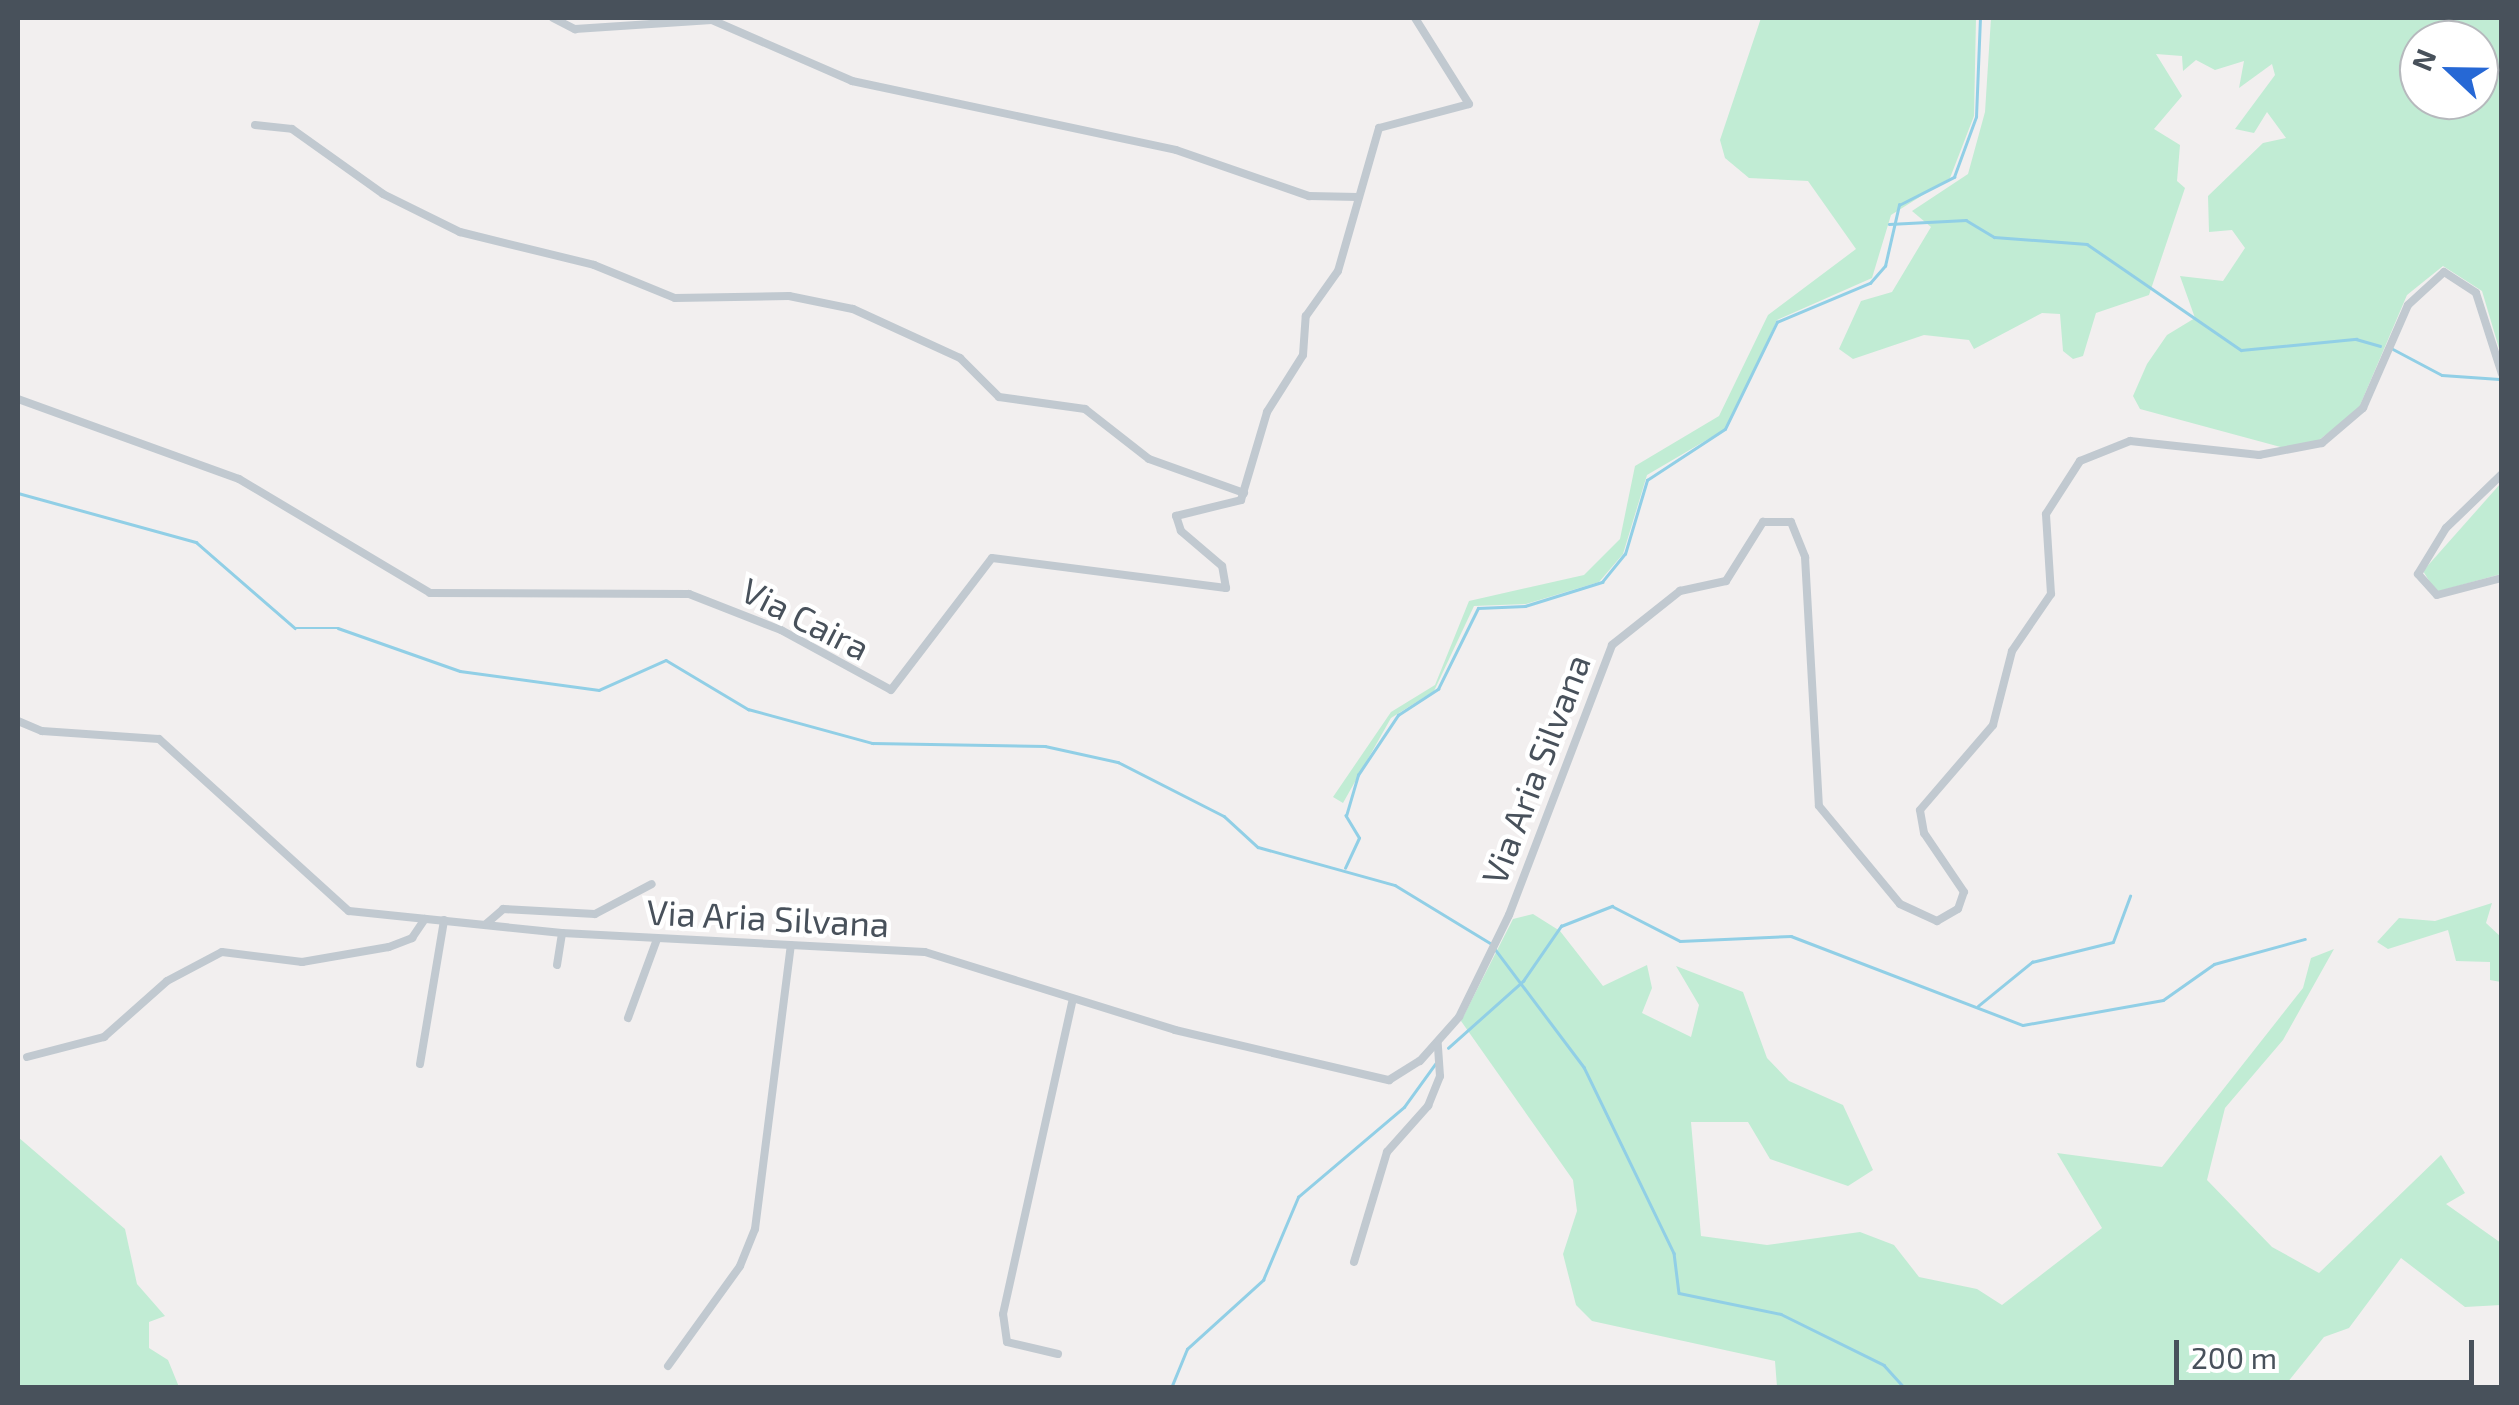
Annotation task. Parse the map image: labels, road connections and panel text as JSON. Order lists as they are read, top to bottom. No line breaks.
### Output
{"streets":{"street":["Via Caira","Via Aria Silvana"]},"scale_bar":"200 m","north":"left"}
